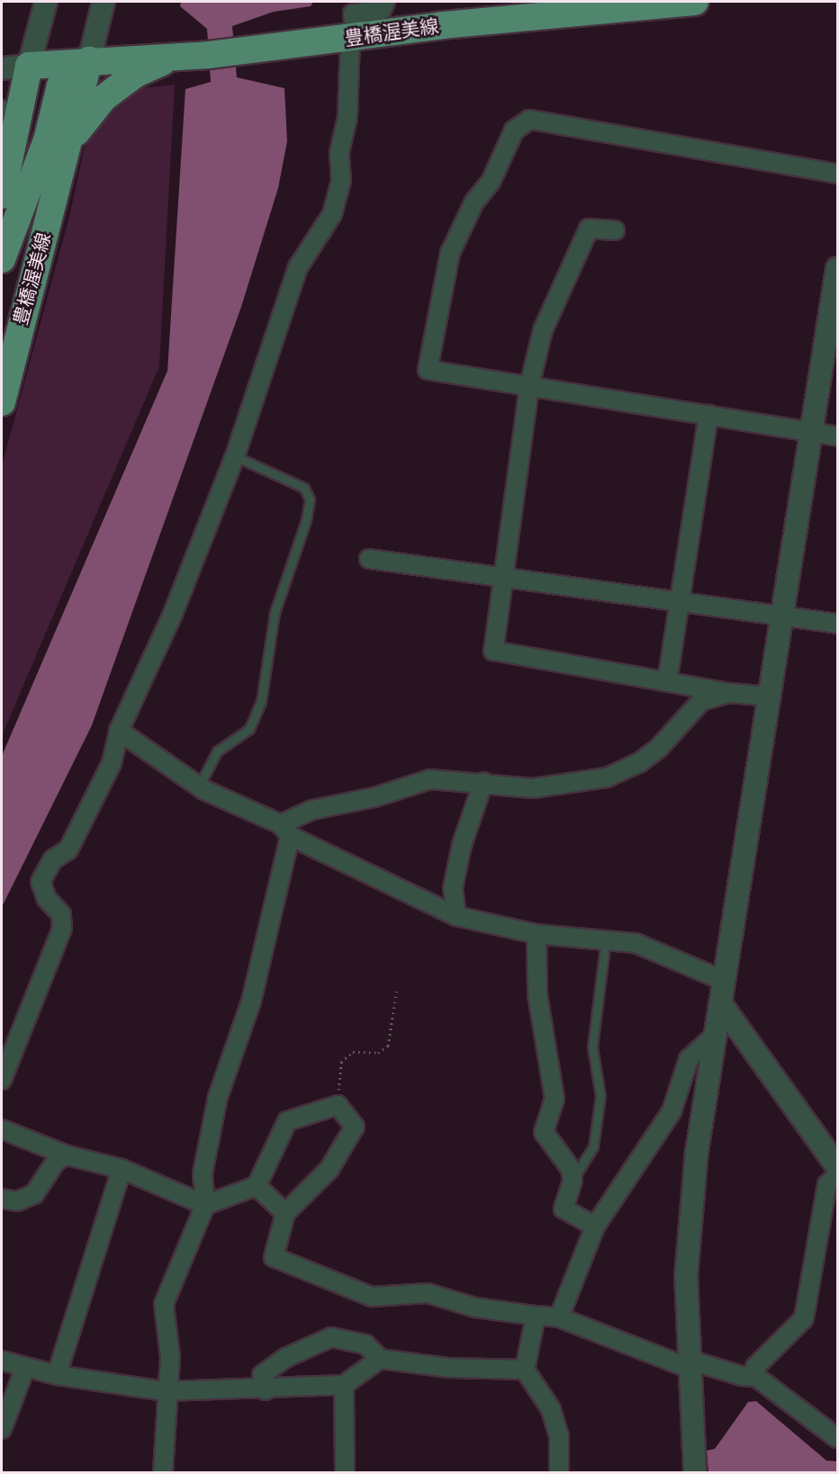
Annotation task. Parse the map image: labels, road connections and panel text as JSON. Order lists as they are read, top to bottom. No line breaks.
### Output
{"streets":{"main road":["豊橋渥美線"]}}
